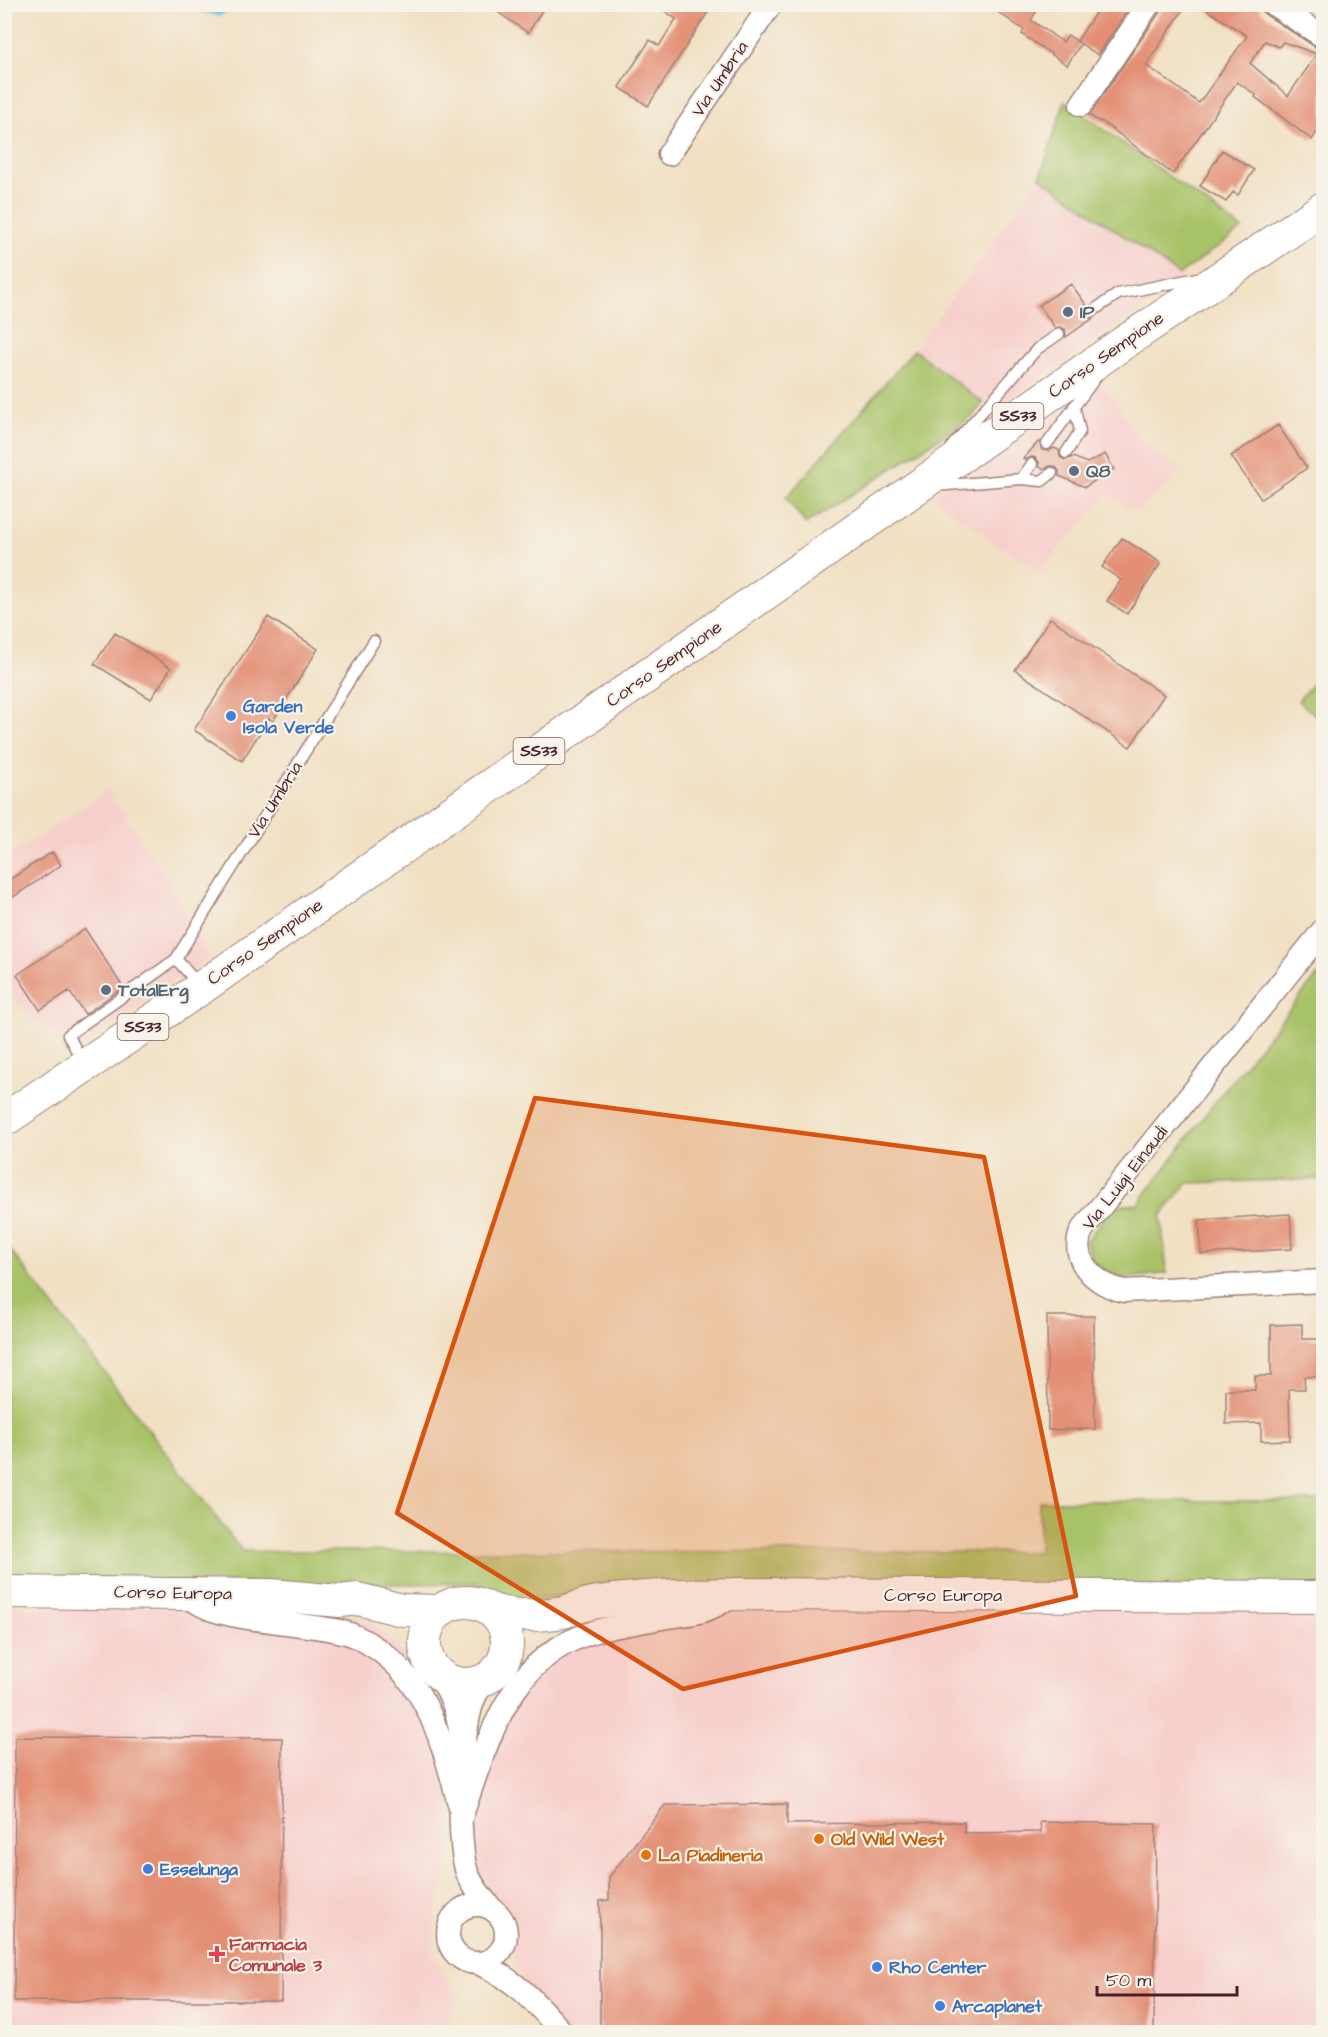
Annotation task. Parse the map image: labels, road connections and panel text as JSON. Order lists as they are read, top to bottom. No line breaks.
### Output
{"streets":{"main road":["Corso Sempione","SS33","Corso Europa"],"street":["Via Umbria","Via Luigi Einaudi"]},"places":{"other":["IP","Q8","Garden Isola Verde","TotalErg","Old Wild West","La Piadineria","Esselunga","Rho Center","Arcaplanet"],"health":["Farmacia Comunale 3"]},"scale_bar":"50 m"}
